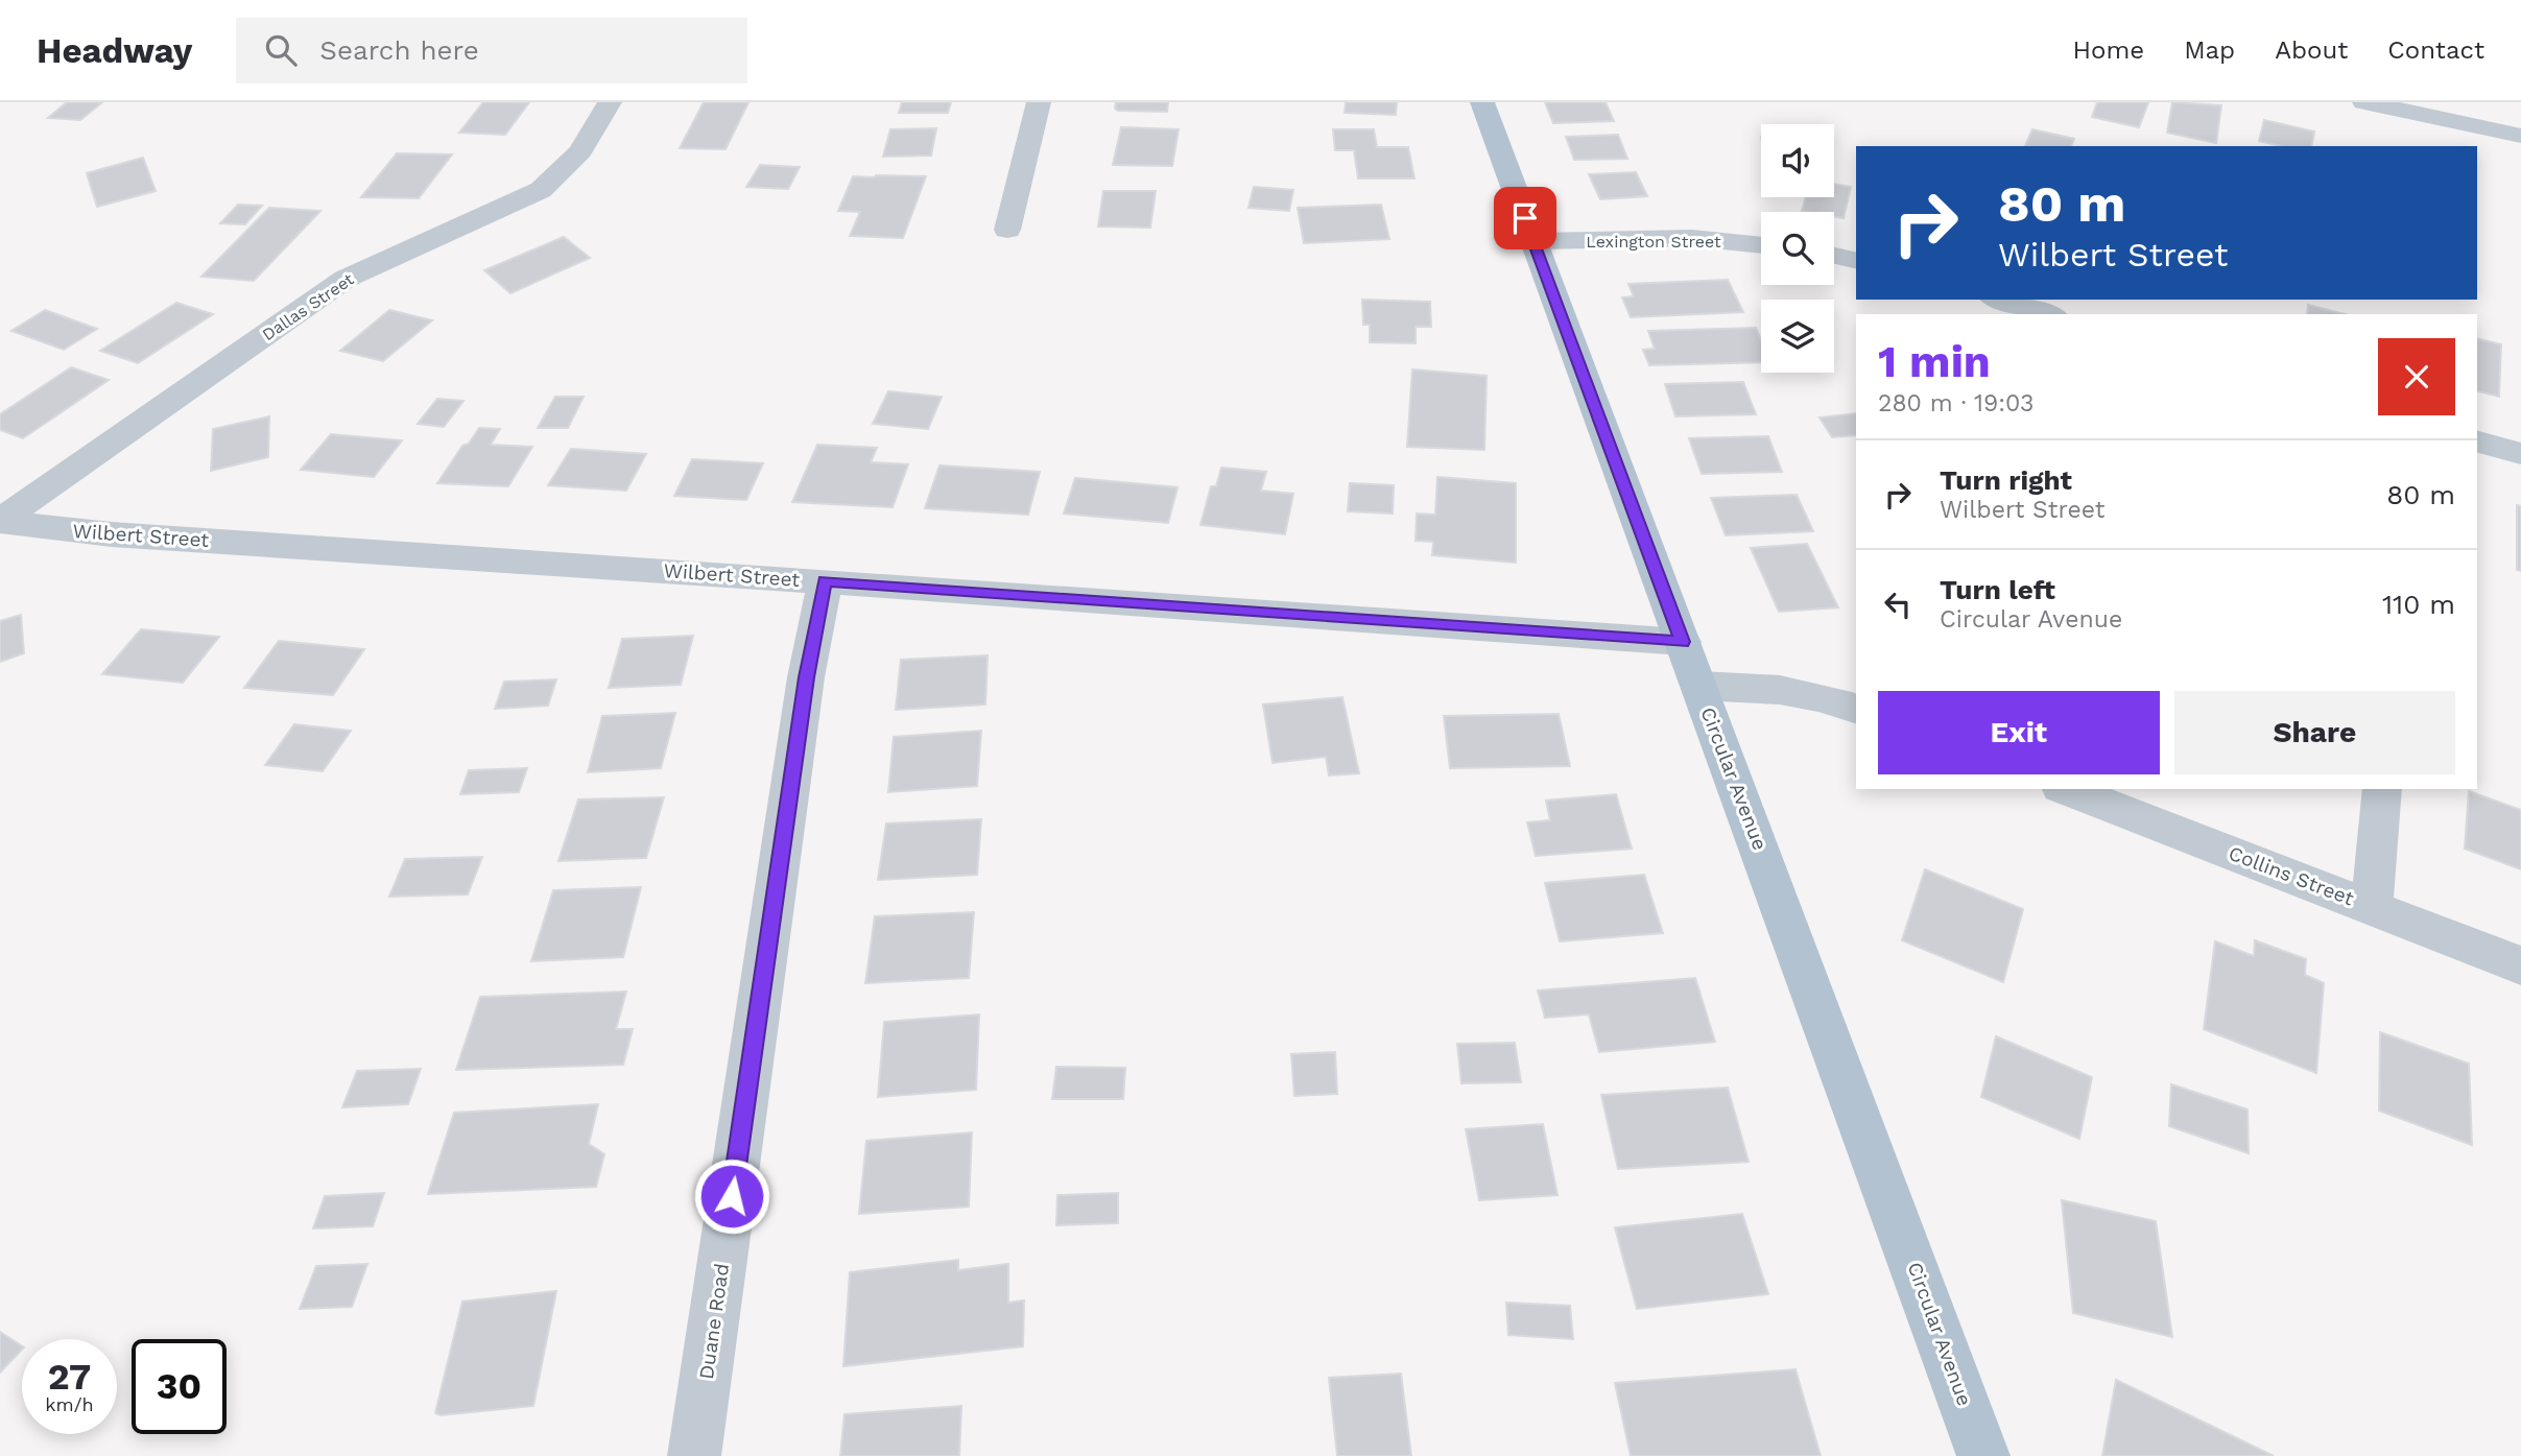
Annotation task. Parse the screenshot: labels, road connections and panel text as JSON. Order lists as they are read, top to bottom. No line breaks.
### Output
{"streets":{"main road":["Circular Avenue"],"street":["Lexington Street","Dallas Street","Wilbert Street","Collins Street","Duane Road"]},"crossings":[["Lexington Street","Circular Avenue"],["Dallas Street","Wilbert Street"],["Wilbert Street","Circular Avenue"],["Wilbert Street","Duane Road"]],"page":{"header":"Headway","search":"Search here","nav":["Home","Map","About","Contact"],"turn":["80 m","Wilbert Street"],"heading":["1 min","280 m · 19:03"],"list":[{"name":"Turn right","note":"Wilbert Street","value":"80 m"},{"name":"Turn left","note":"Circular Avenue","value":"110 m"}],"buttons":["Exit","Share"],"speed":"27 km/h","limit":"30"}}
